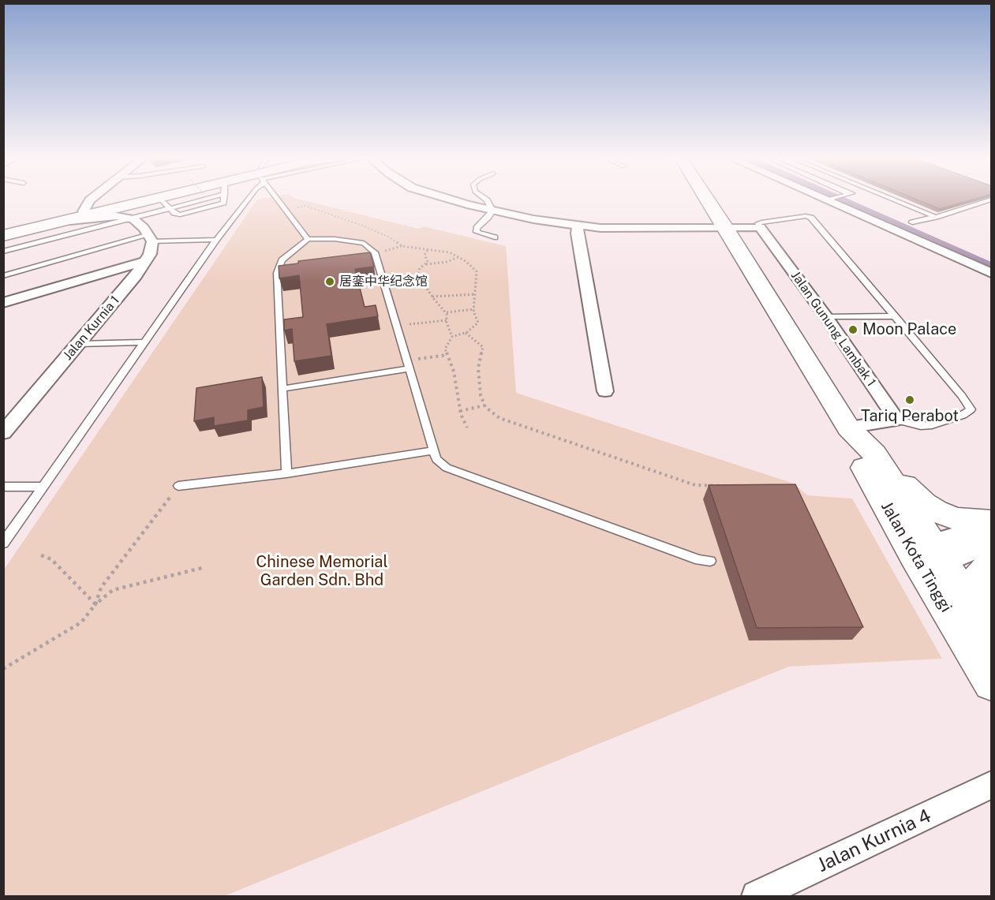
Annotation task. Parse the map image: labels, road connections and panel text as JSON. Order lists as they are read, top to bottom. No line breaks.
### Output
{"streets":{"highway":["Jalan Kota Tinggi"],"street":["Jalan Kurnia 1","Jalan Gunung Lambak 1","Jalan Kurnia 4"]},"parks":["Chinese Memorial Garden Sdn. Bhd"],"places":["居銮中华纪念馆","Moon Palace","Tariq Perabot"]}
